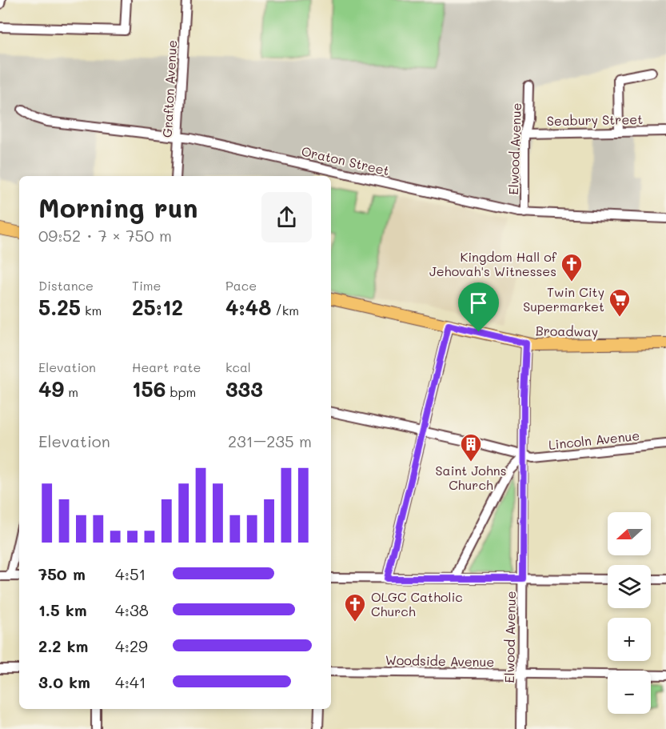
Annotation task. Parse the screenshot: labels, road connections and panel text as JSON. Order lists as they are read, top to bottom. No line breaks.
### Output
{"streets":{"main road":["Broadway"],"street":["Grafton Avenue","Seabury Street","Elwood Avenue","Oraton Street","Lincoln Avenue","Woodside Avenue"]},"crossings":[["Grafton Avenue","Oraton Street"],["Seabury Street","Elwood Avenue"],["Elwood Avenue","Oraton Street"],["Elwood Avenue","Broadway"],["Elwood Avenue","Lincoln Avenue"],["Elwood Avenue","Woodside Avenue"]],"places":{"church":["Kingdom Hall of Jehovah's Witnesses","OLGC Catholic Church"],"supermarket":["Twin City Supermarket"],"building":["Saint Johns Church"]},"north":"left","page":{"heading":["Morning run","09:52 · 7 × 750 m"],"stats":[["Distance","5.25 km"],["Time","25:12"],["Pace","4:48 /km"],["Elevation","49 m"],["Heart rate","156 bpm"],["kcal","333"]],"chart":["Elevation","231–235 m"],"map_buttons":["+","−"],"list":[{"name":"750 m","note":"4:51"},{"name":"1.5 km","note":"4:38"},{"name":"2.2 km","note":"4:29"},{"name":"3.0 km","note":"4:41"}]}}
